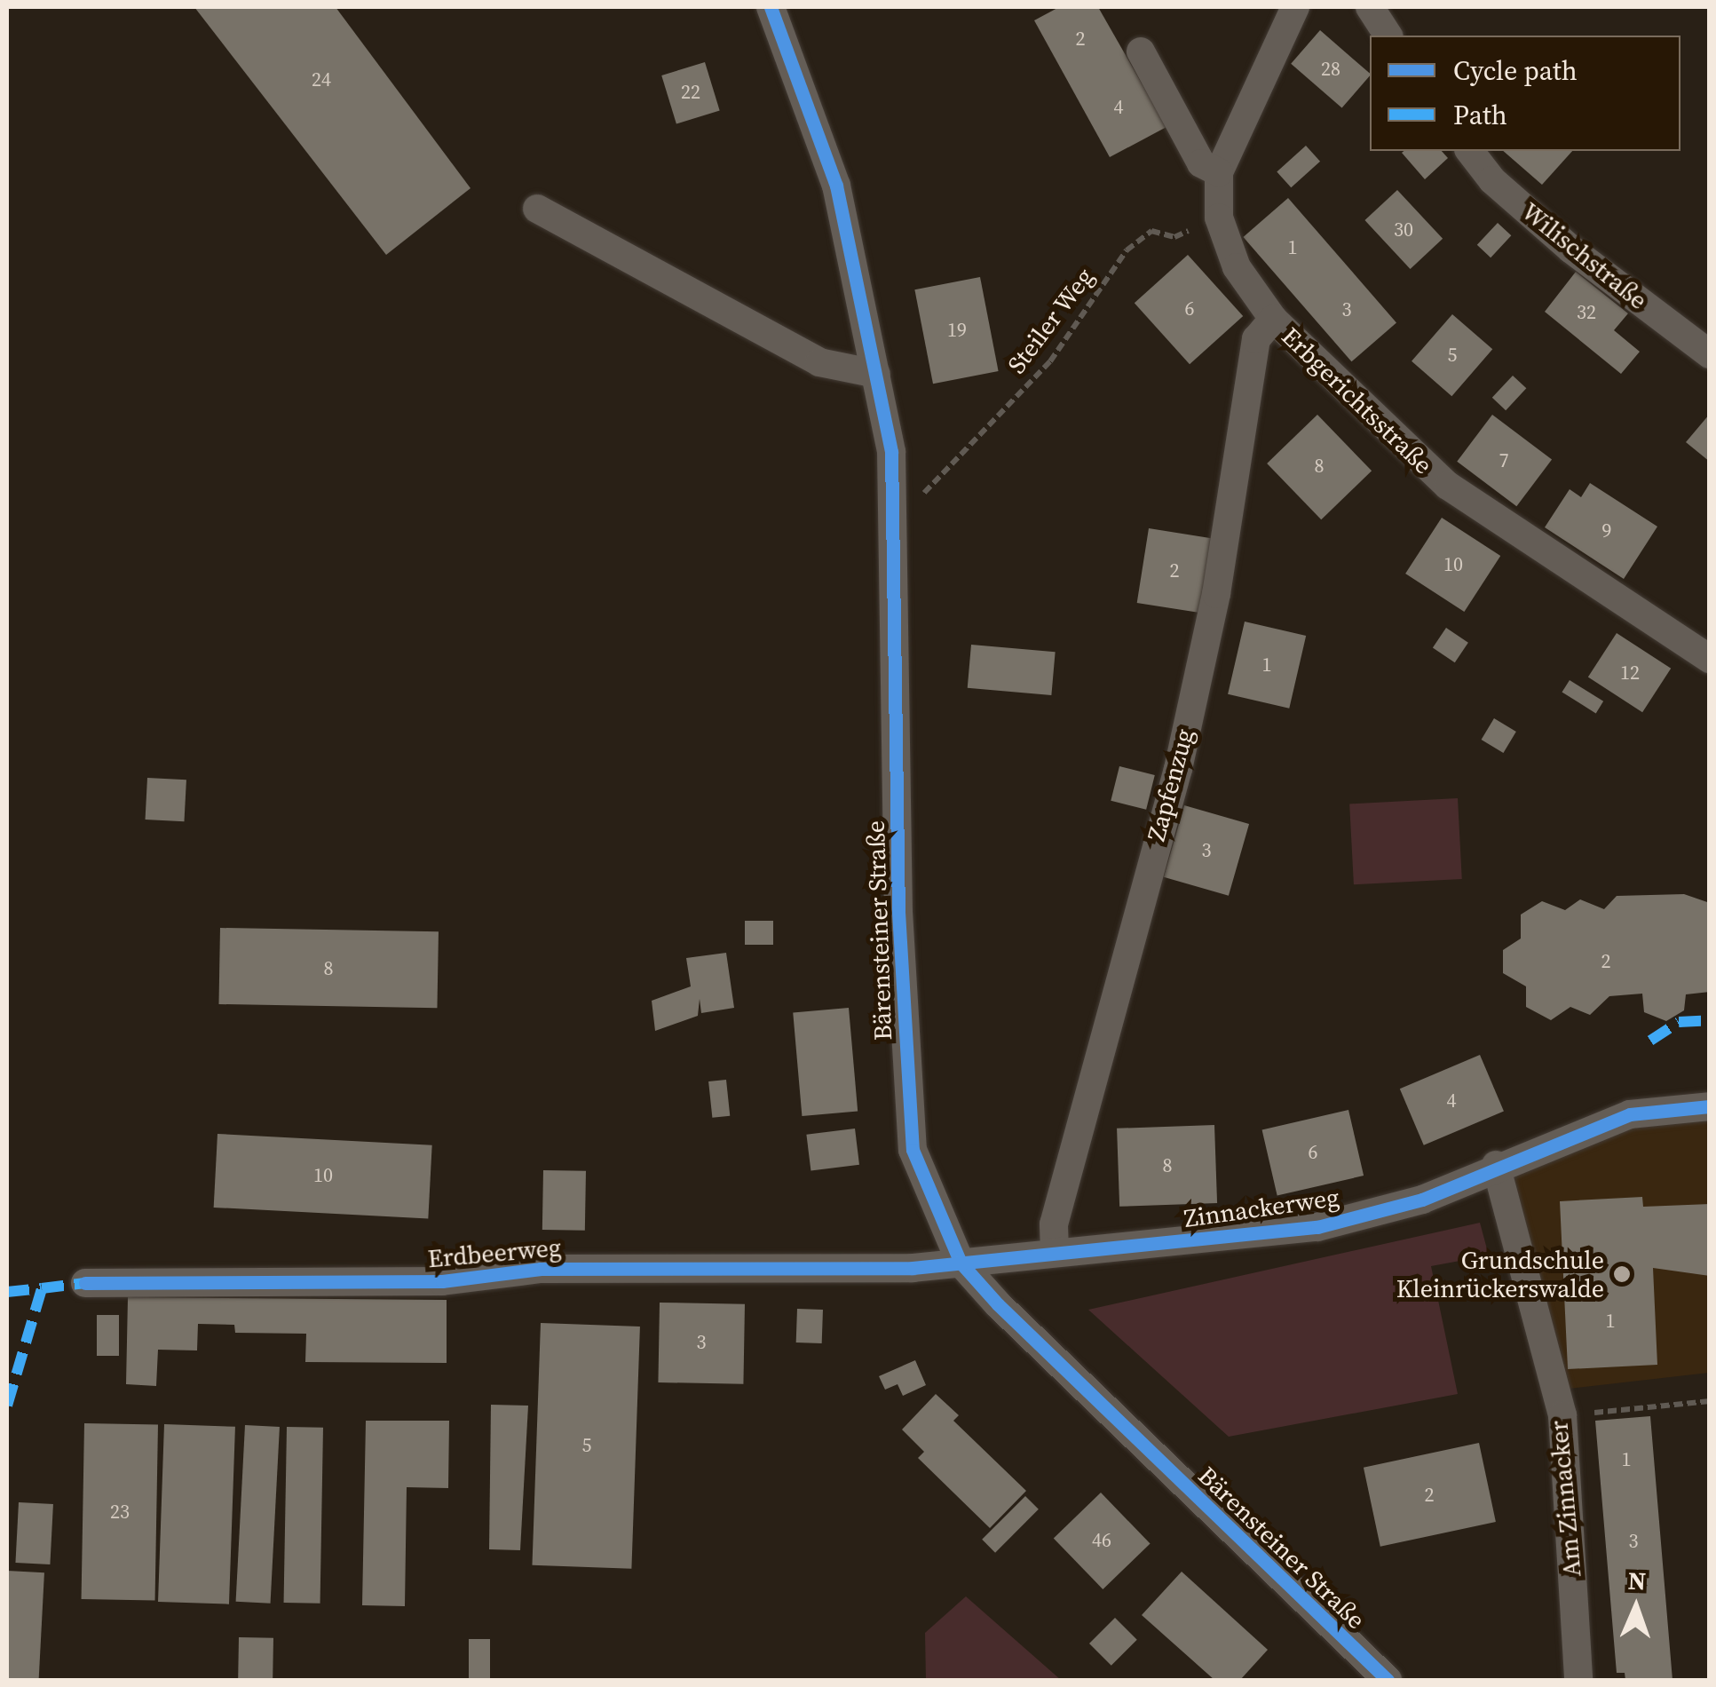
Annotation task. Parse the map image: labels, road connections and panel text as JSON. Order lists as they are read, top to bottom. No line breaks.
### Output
{"streets":{"street":["Wilischstraße","Erbgerichtsstraße","Zapfenzug","Bärensteiner Straße","Zinnackerweg","Erdbeerweg","Am Zinnacker"],"path":["Steiler Weg"]},"crossings":[["Steiler Weg","Erbgerichtsstraße"],["Steiler Weg","Bärensteiner Straße"],["Erbgerichtsstraße","Zapfenzug"],["Zapfenzug","Zinnackerweg"],["Bärensteiner Straße","Zinnackerweg"],["Bärensteiner Straße","Erdbeerweg"],["Zinnackerweg","Erdbeerweg"],["Zinnackerweg","Am Zinnacker"]],"places":["Grundschule Kleinrückerswalde"],"house_numbers":["2","28","24","22","4","30","1","6","3","32","19","5","7","8","9","10","2","1","12","3","2","8","4","6","8","10","1","3","5","1","2","23","46","3"],"legend":["Cycle path","Path"],"north":"top"}
